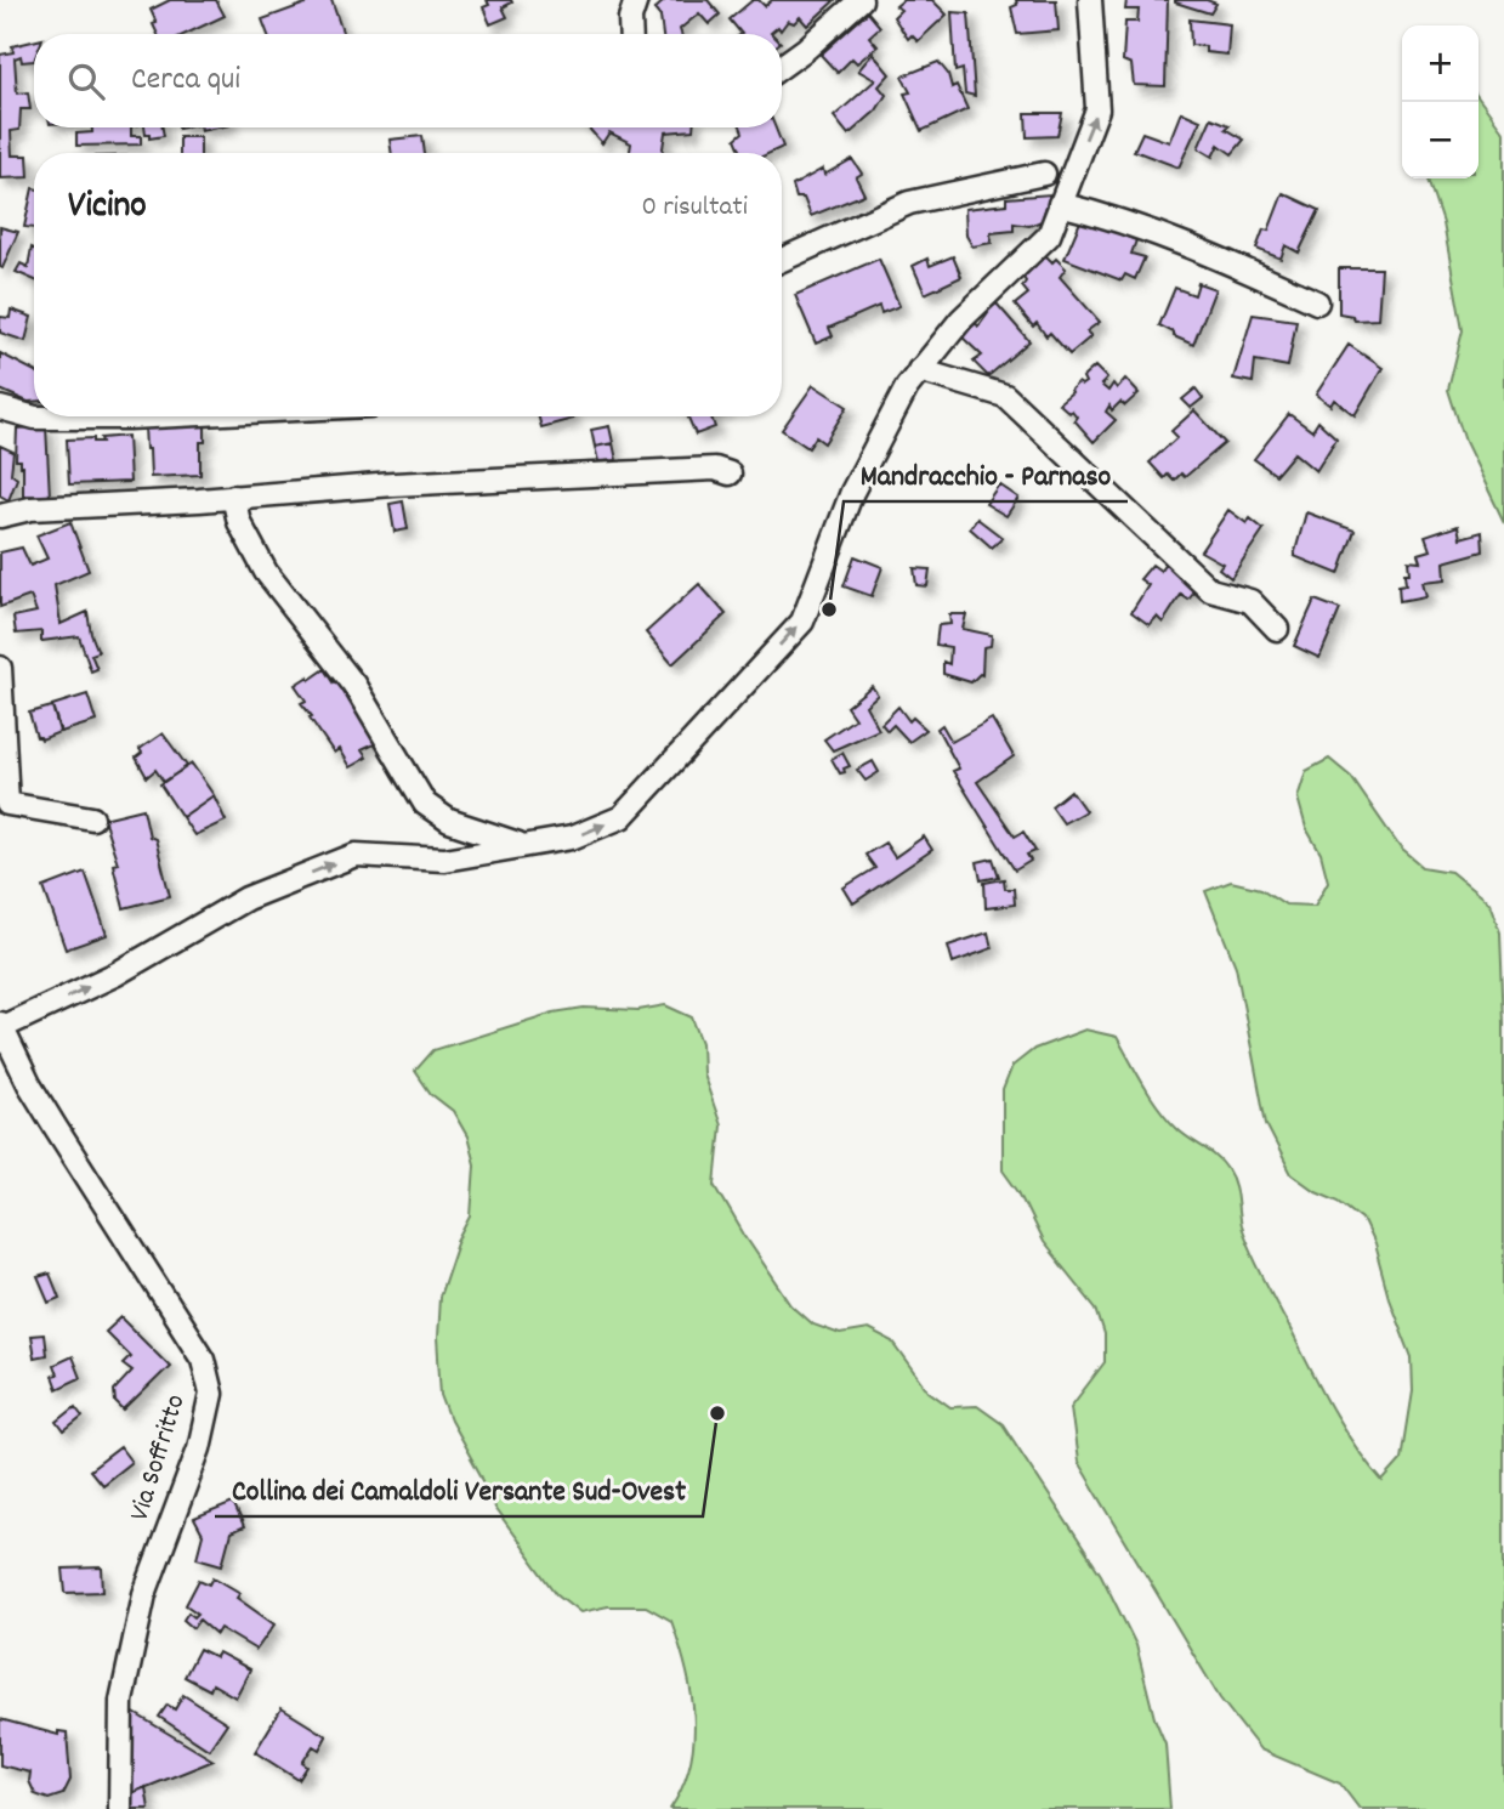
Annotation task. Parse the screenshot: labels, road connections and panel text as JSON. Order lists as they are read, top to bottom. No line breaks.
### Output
{"streets":{"street":["Via Soffritto"]},"places":["Mandracchio - Parnaso","Collina dei Camaldoli Versante Sud-Ovest"],"page":{"map_buttons":["+","−"],"search":"Cerca qui","heading":["Vicino","0 risultati"]}}
